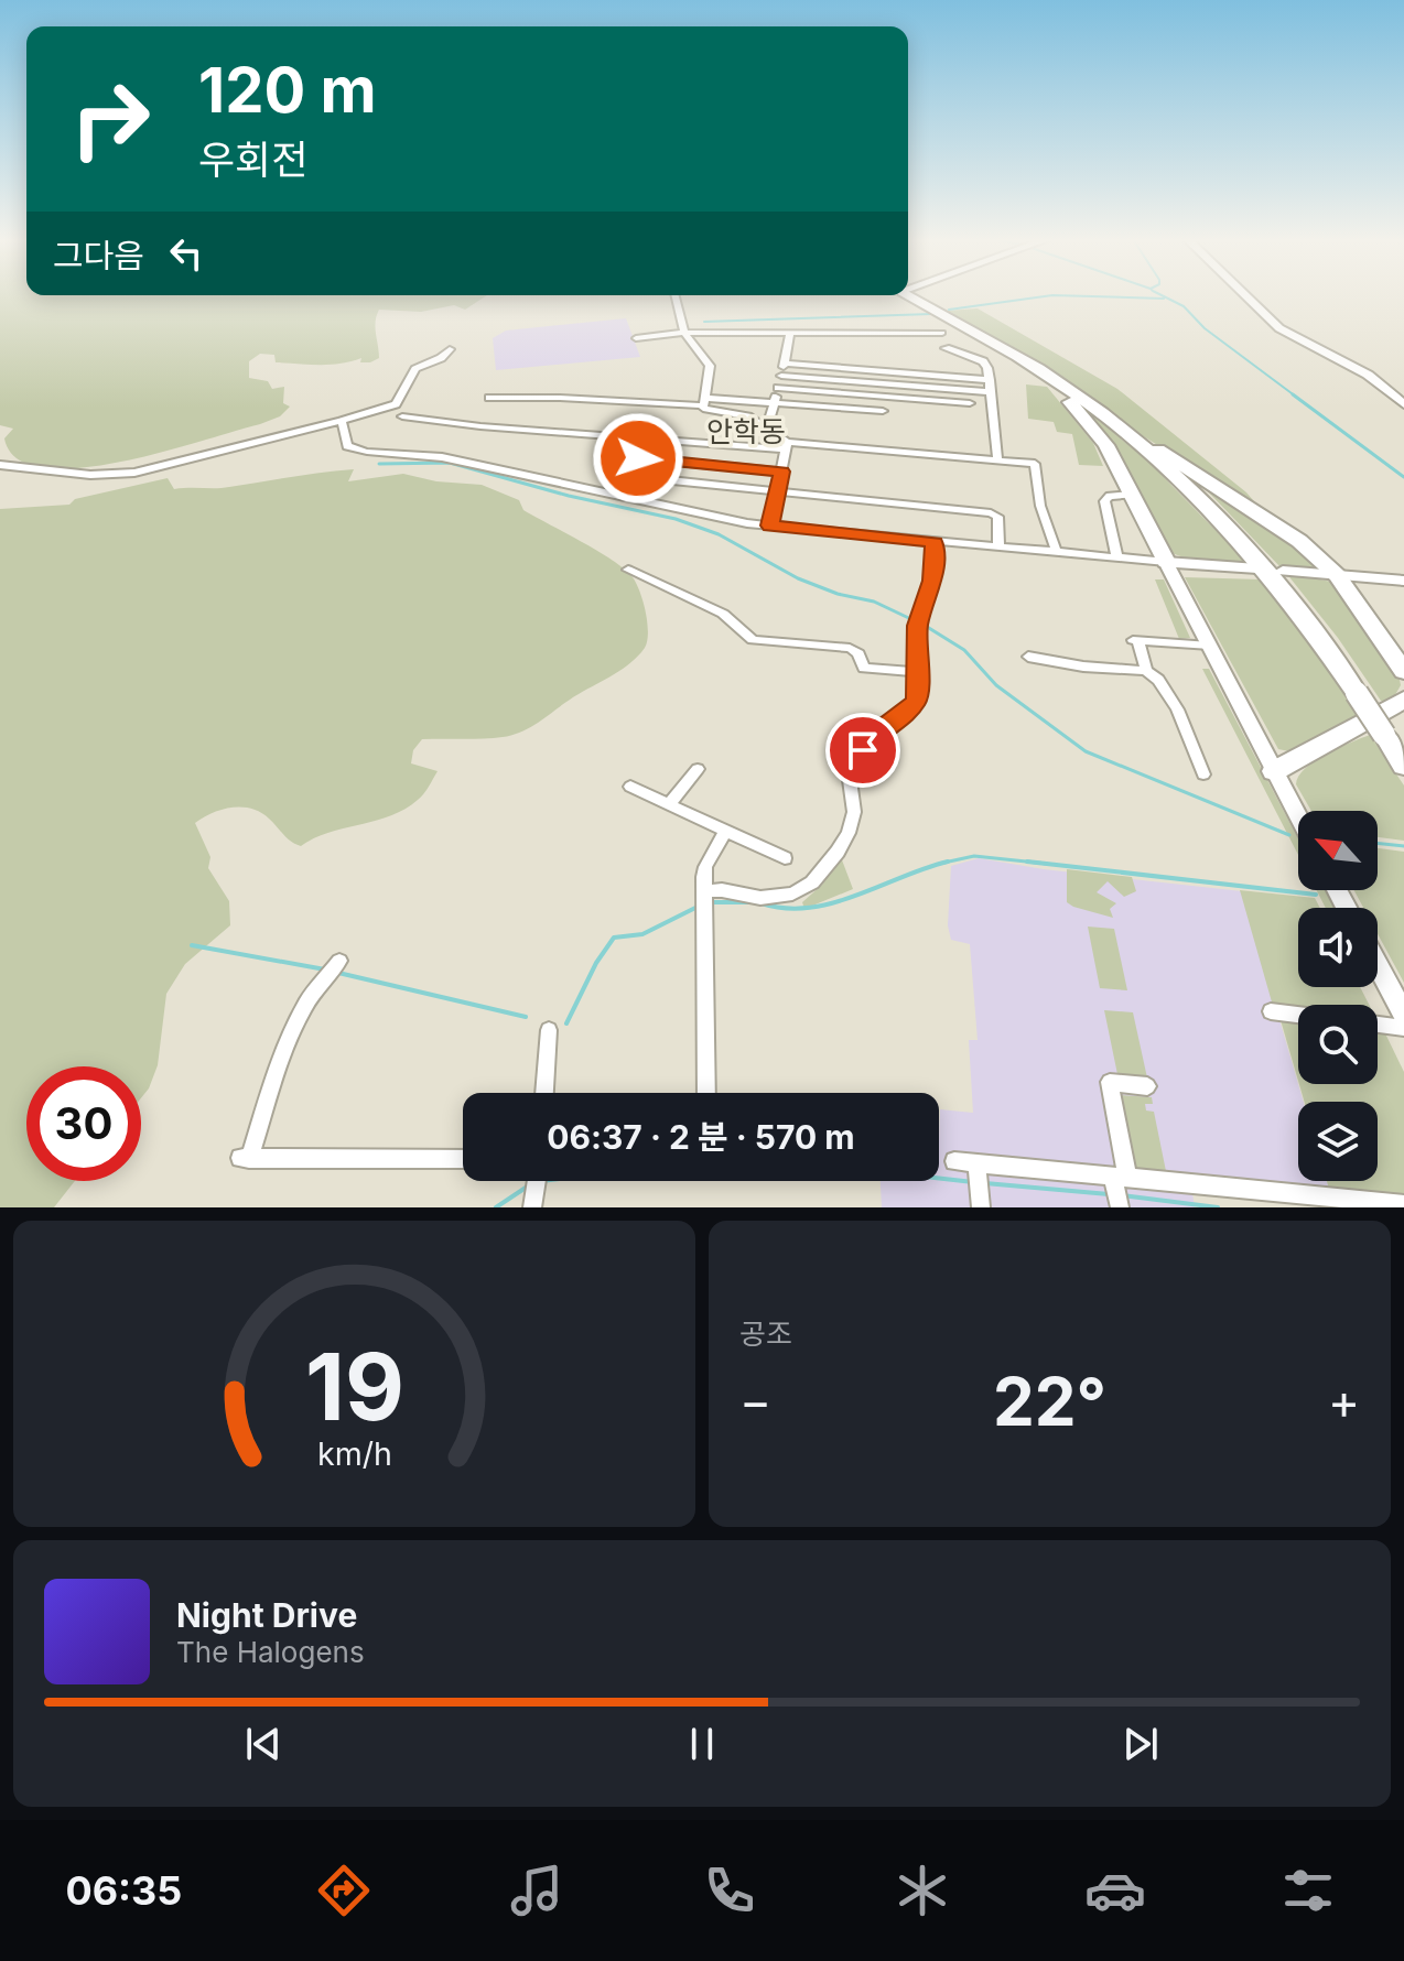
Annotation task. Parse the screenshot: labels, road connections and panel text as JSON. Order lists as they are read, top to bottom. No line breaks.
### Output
{"districts":["안학동"],"north":"top left","page":{"turn":["120 m","우회전"],"then":"그다음","limit":"30","trip":"06:37 · 2 분 · 570 m","tile":"공조","heat":["−","22°","+"],"song":["Night Drive","The Halogens"],"tabs":"06:35","gauge":["19","km/h"]}}
